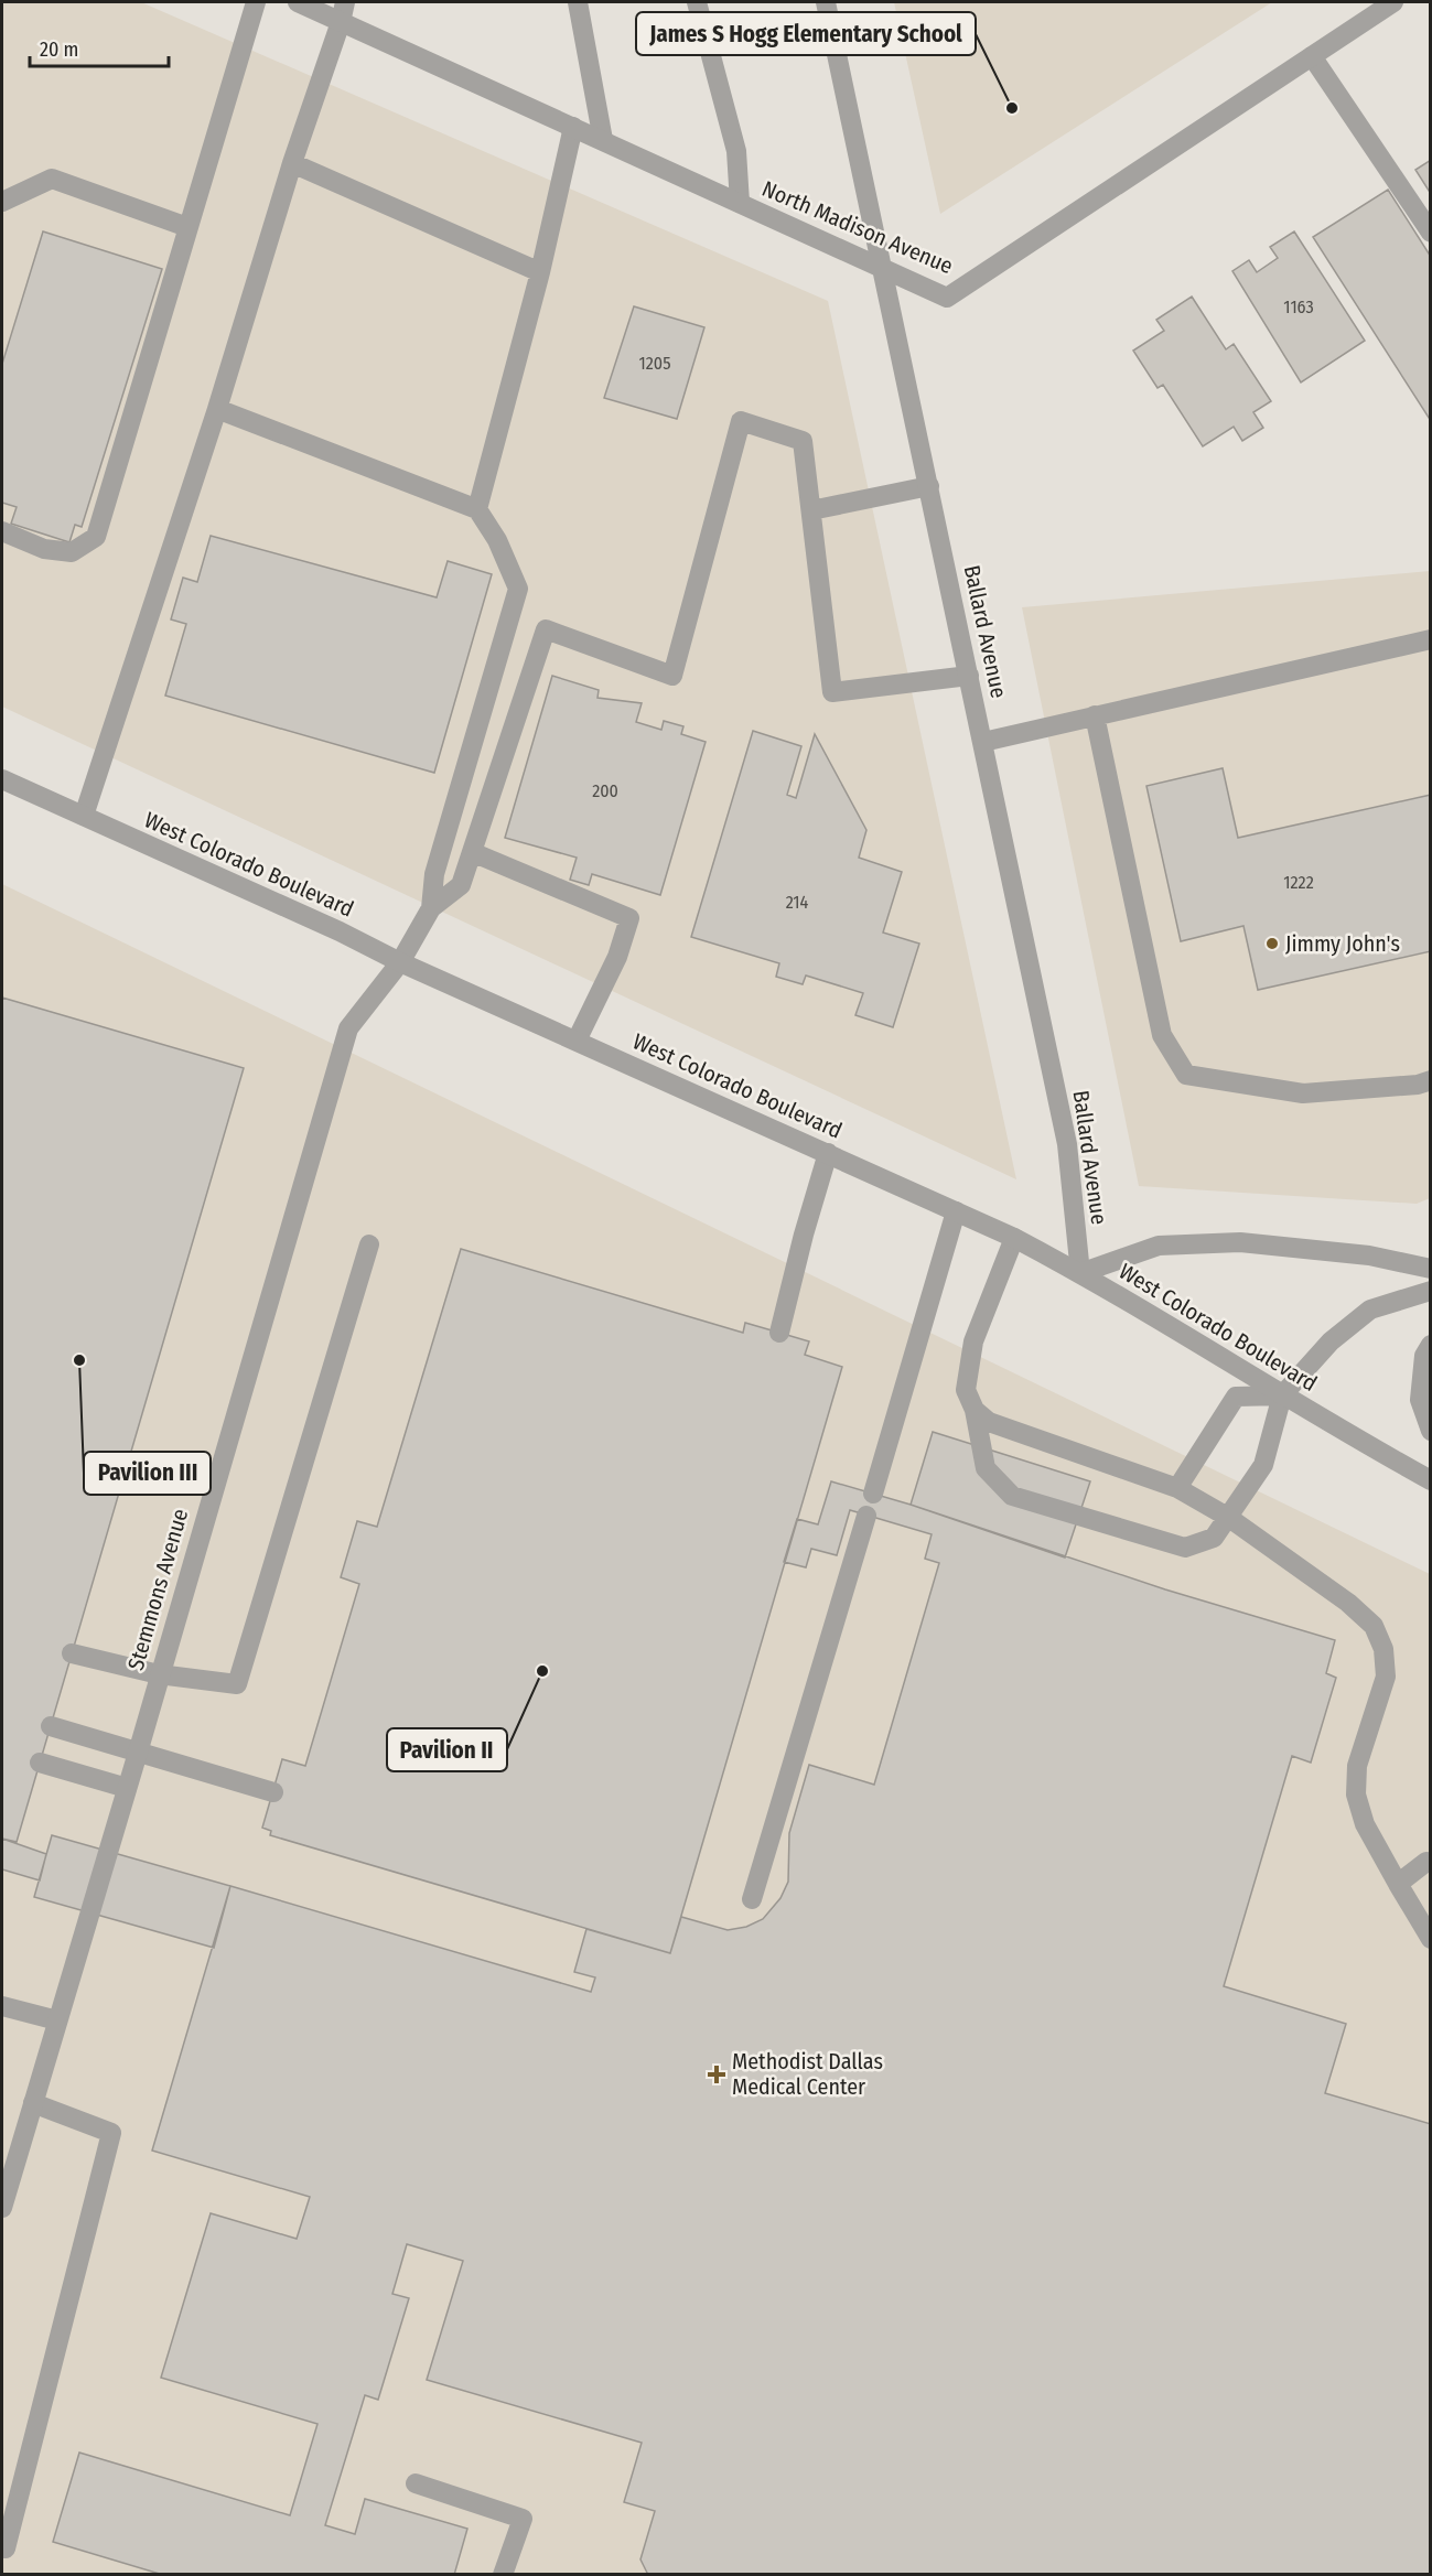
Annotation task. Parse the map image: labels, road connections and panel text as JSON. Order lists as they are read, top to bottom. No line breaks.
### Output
{"streets":{"street":["North Madison Avenue","Ballard Avenue","West Colorado Boulevard","Stemmons Avenue"]},"crossings":[["North Madison Avenue","Ballard Avenue"],["Ballard Avenue","West Colorado Boulevard"],["West Colorado Boulevard","Stemmons Avenue"]],"places":{"other":["James S Hogg Elementary School","Jimmy John's","Pavilion III","Pavilion II"],"health":["Methodist Dallas Medical Center"]},"house_numbers":["1163","1205","200","1222","214"],"scale_bar":"20 m"}
